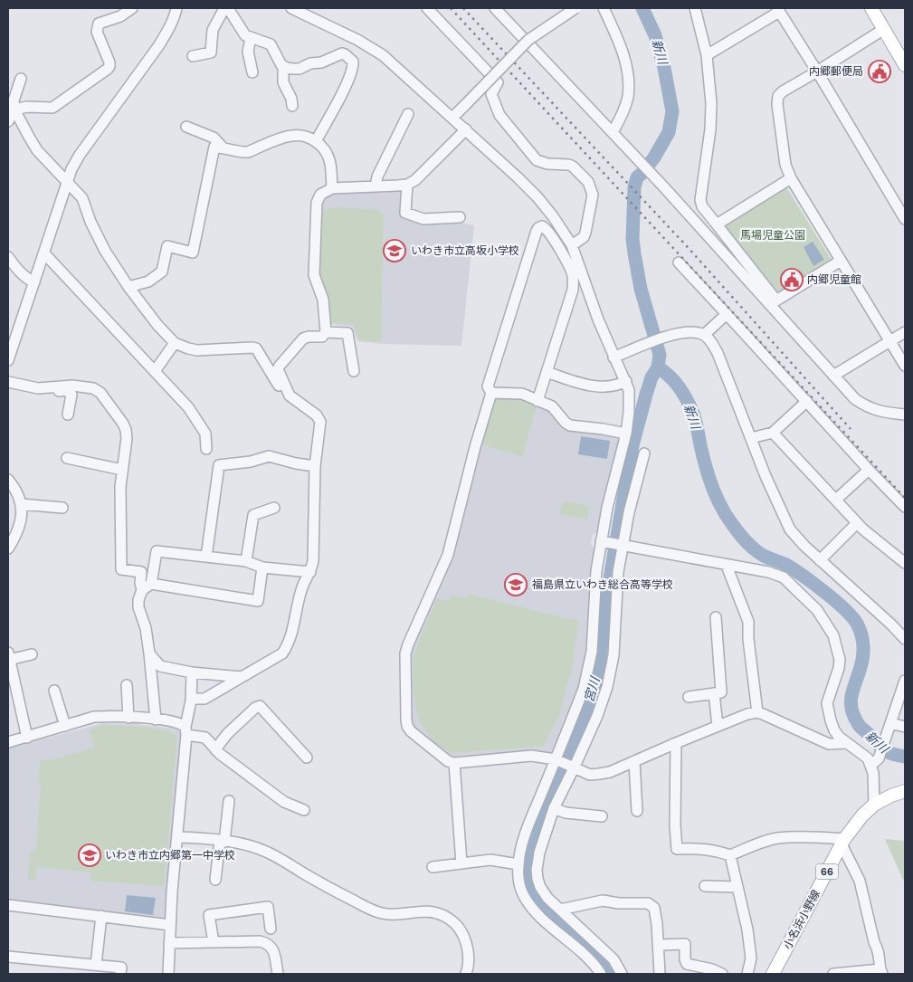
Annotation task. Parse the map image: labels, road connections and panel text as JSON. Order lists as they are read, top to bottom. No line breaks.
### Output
{"streets":{"main road":["66","小名浜小野線"]},"water":["新川","宮川"],"parks":["馬場児童公園"],"places":{"public building":["内郷郵便局","内郷児童館"],"school or university":["いわき市立高坂小学校","福島県立いわき総合高等学校","いわき市立内郷第一中学校"]}}
